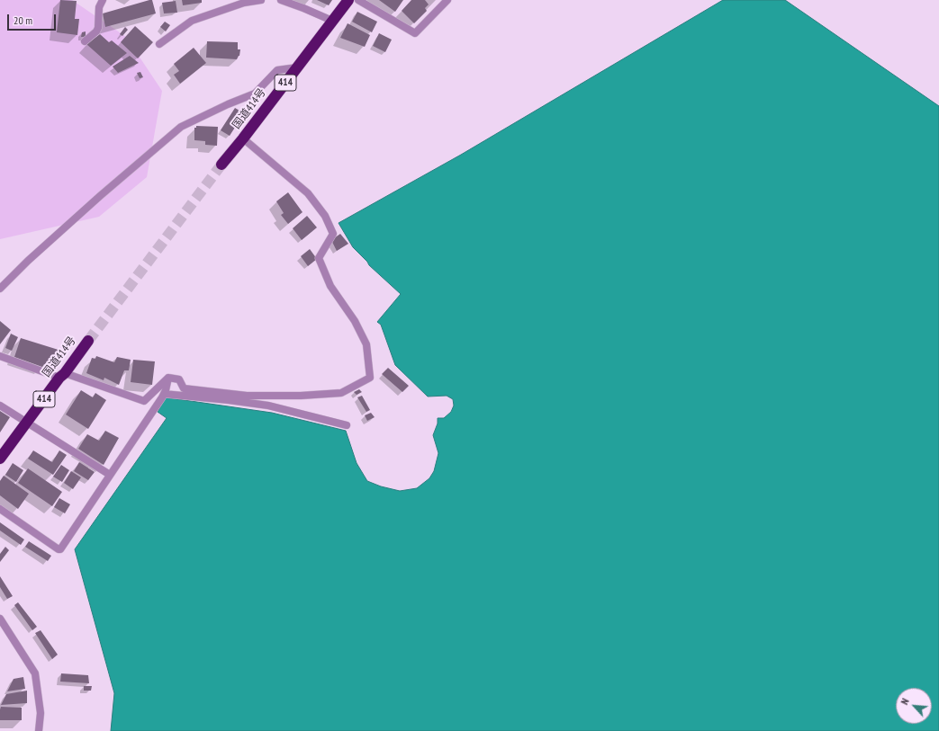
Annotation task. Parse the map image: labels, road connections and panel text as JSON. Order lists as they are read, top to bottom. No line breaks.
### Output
{"streets":{"highway":["414","国道414号"]},"scale_bar":"20 m","north":"top left"}
